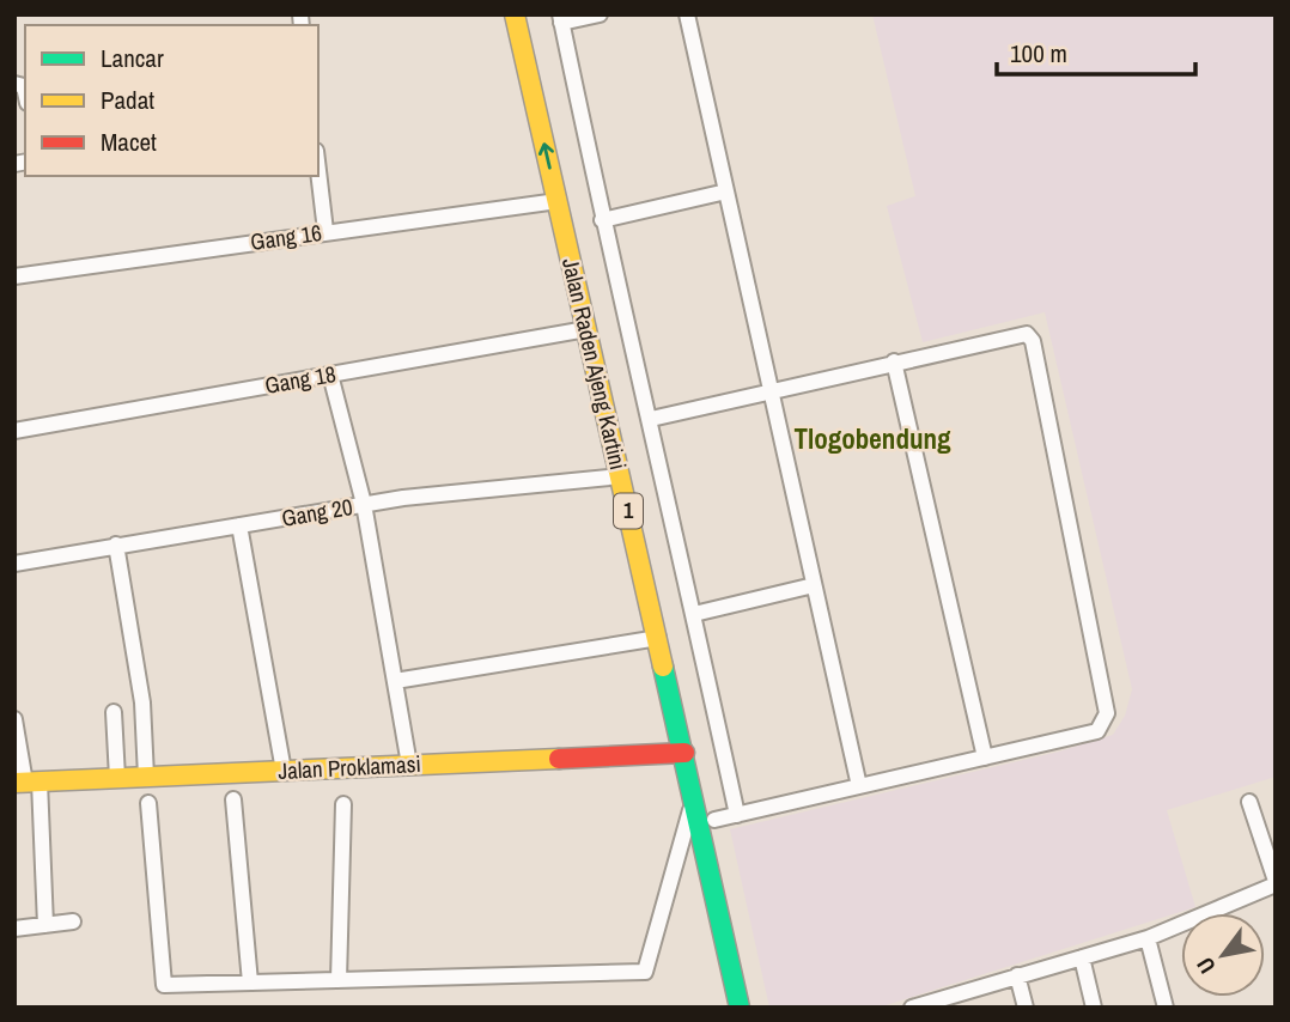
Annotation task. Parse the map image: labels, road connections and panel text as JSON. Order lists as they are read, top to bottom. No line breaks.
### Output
{"streets":{"main road":["Jalan Raden Ajeng Kartini","1","Jalan Proklamasi"],"street":["Gang 16","Gang 18","Gang 20"]},"crossings":[["Gang 16","Jalan Raden Ajeng Kartini"],["Jalan Raden Ajeng Kartini","Gang 18"],["Jalan Raden Ajeng Kartini","Gang 20"],["Jalan Raden Ajeng Kartini","Jalan Proklamasi"]],"districts":["Tlogobendung"],"legend":["Lancar","Padat","Macet"],"scale_bar":"100 m","north":"bottom left"}
